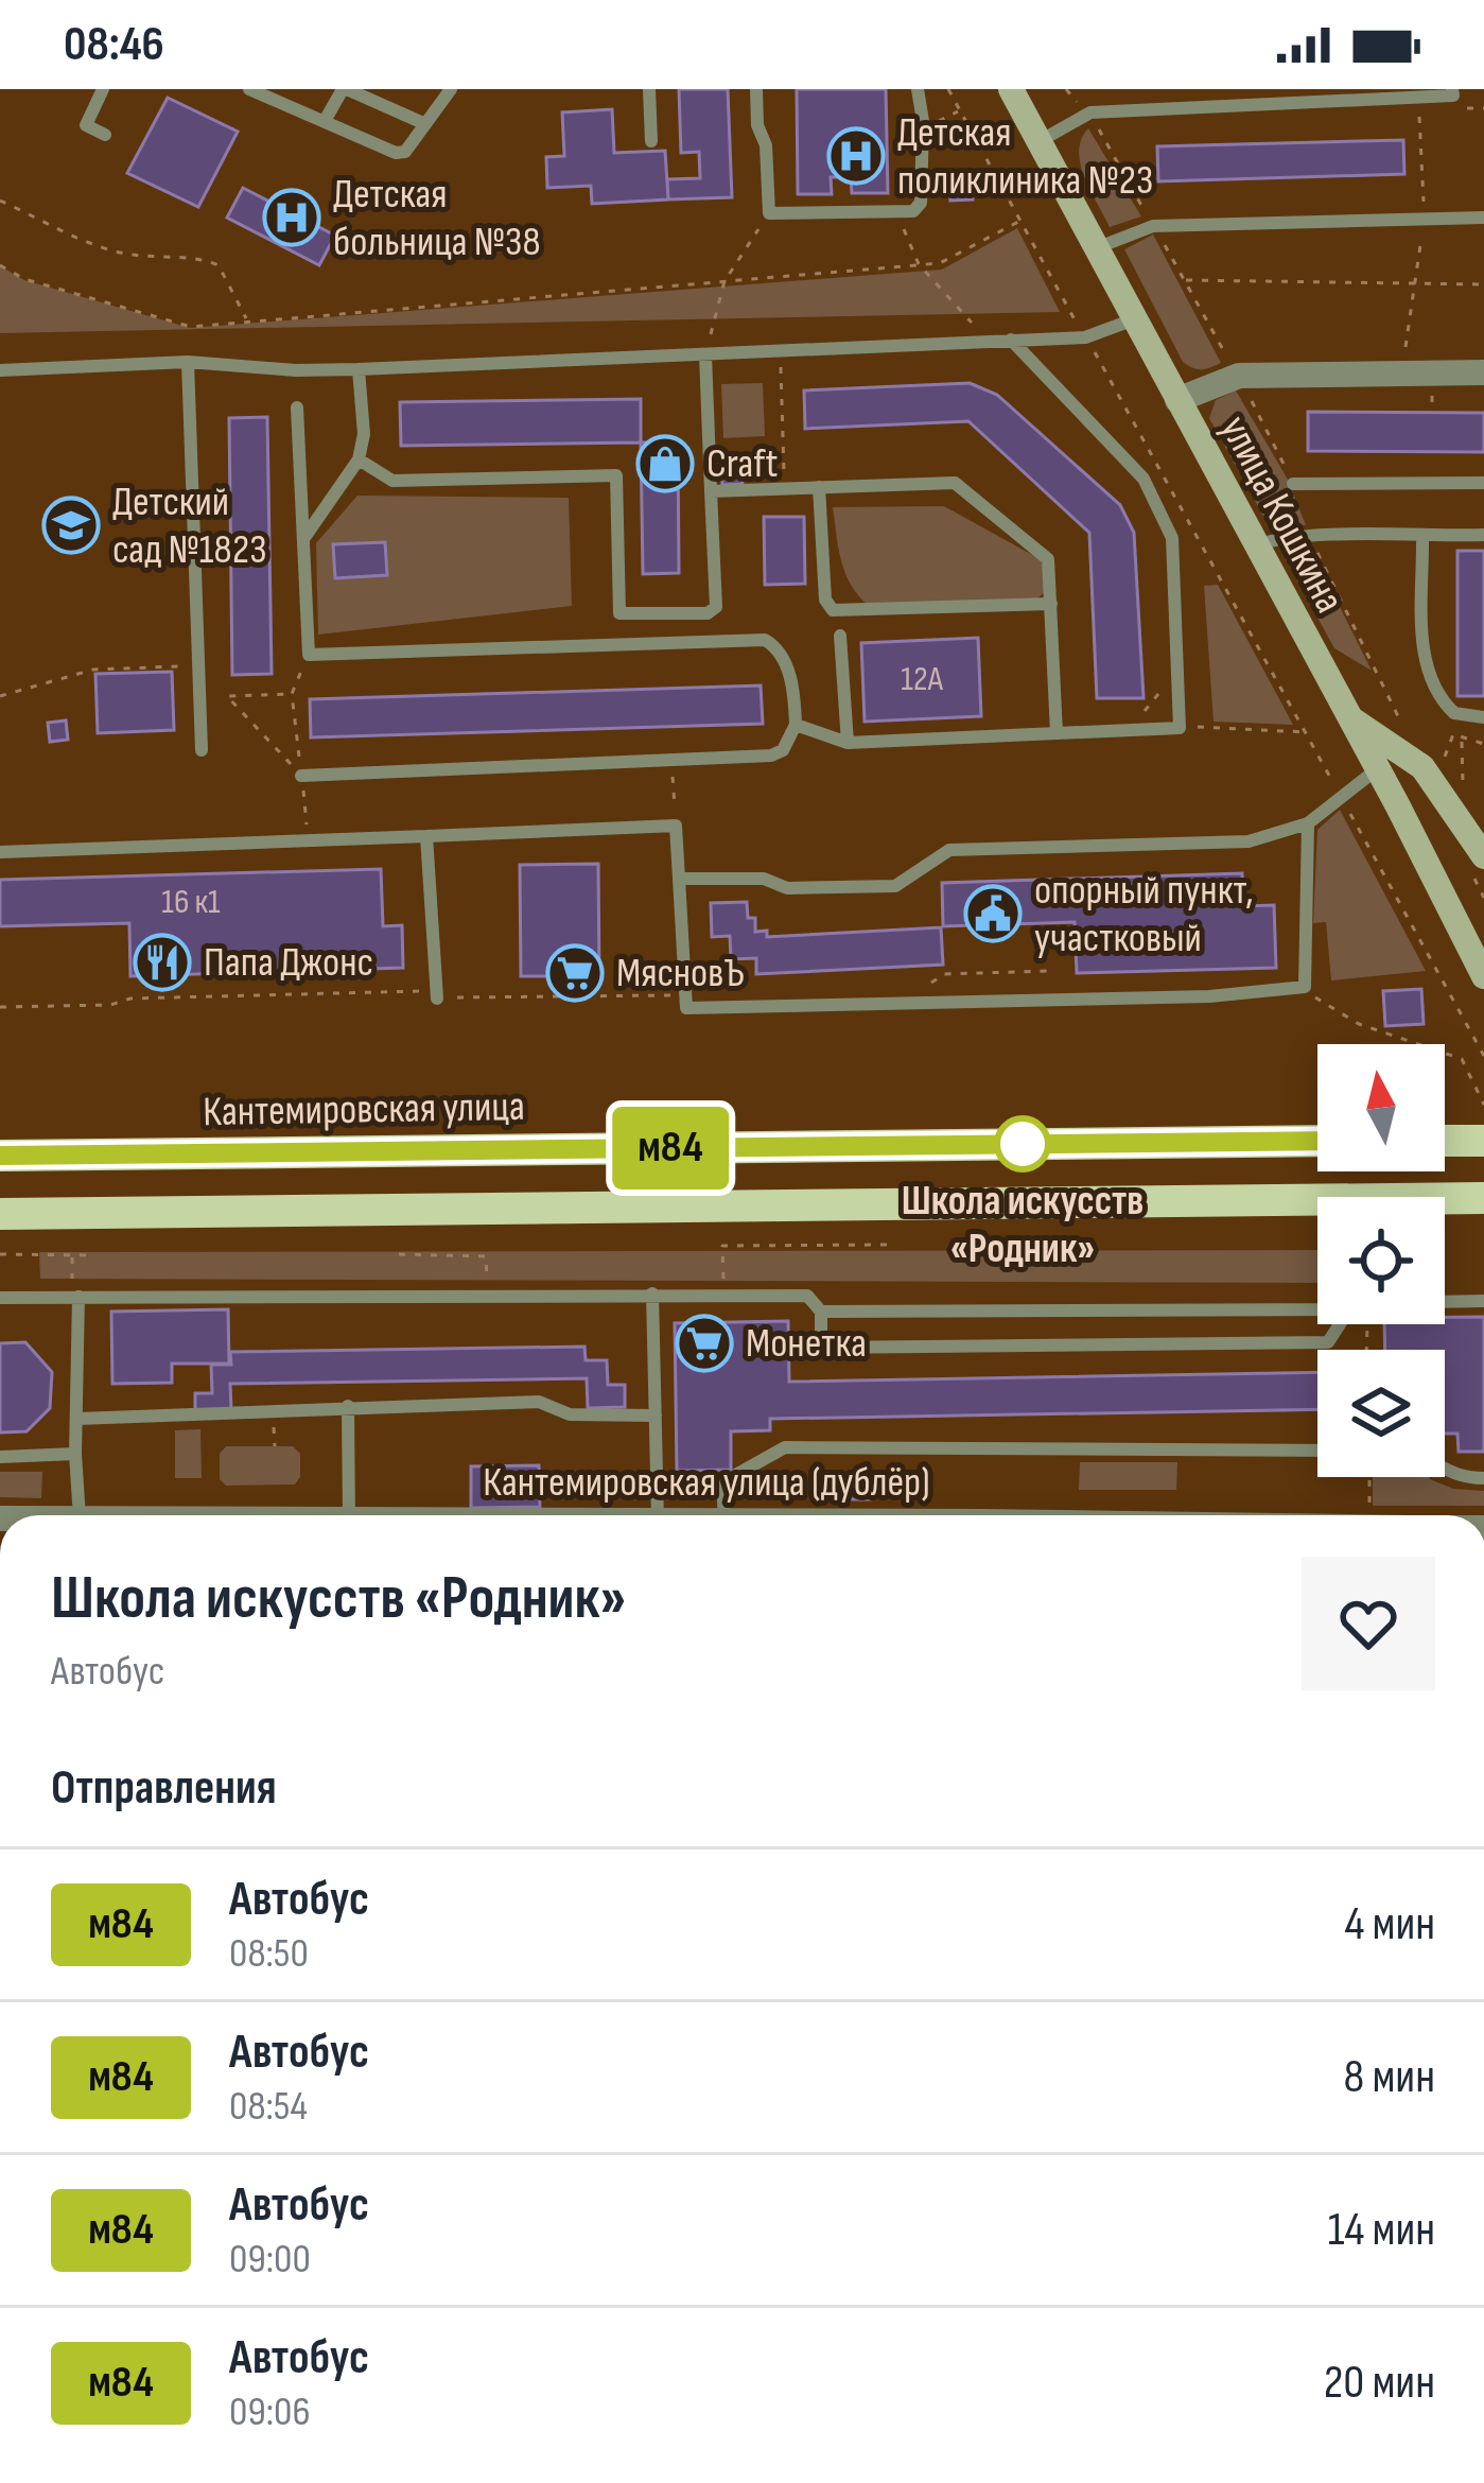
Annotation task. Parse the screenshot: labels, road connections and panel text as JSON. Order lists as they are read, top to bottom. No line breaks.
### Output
{"streets":{"main road":["улица Кошкина","Кантемировская улица"]},"places":{"hospital":["Детская поликлиника №23","Детская больница №38"],"shop":["Craft"],"school or university":["Детский сад №1823"],"public building":["опорный пункт, участковый"],"restaurant":["Папа Джонс"],"supermarket":["МясновЪ","Монетка"],"other":["Школа искусств «Родник»"]},"lines":["bus line м84"],"house_numbers":["12А","16 к1"],"north":"top","page":{"status":"08:46","on_map":"м84","heading":[["Школа искусств «Родник»","Автобус"],"Отправления"],"list":[{"mark":"м84","name":"Автобус","note":"08:50","value":"4 мин"},{"mark":"м84","name":"Автобус","note":"08:54","value":"8 мин"},{"mark":"м84","name":"Автобус","note":"09:00","value":"14 мин"},{"mark":"м84","name":"Автобус","note":"09:06","value":"20 мин"}]}}
